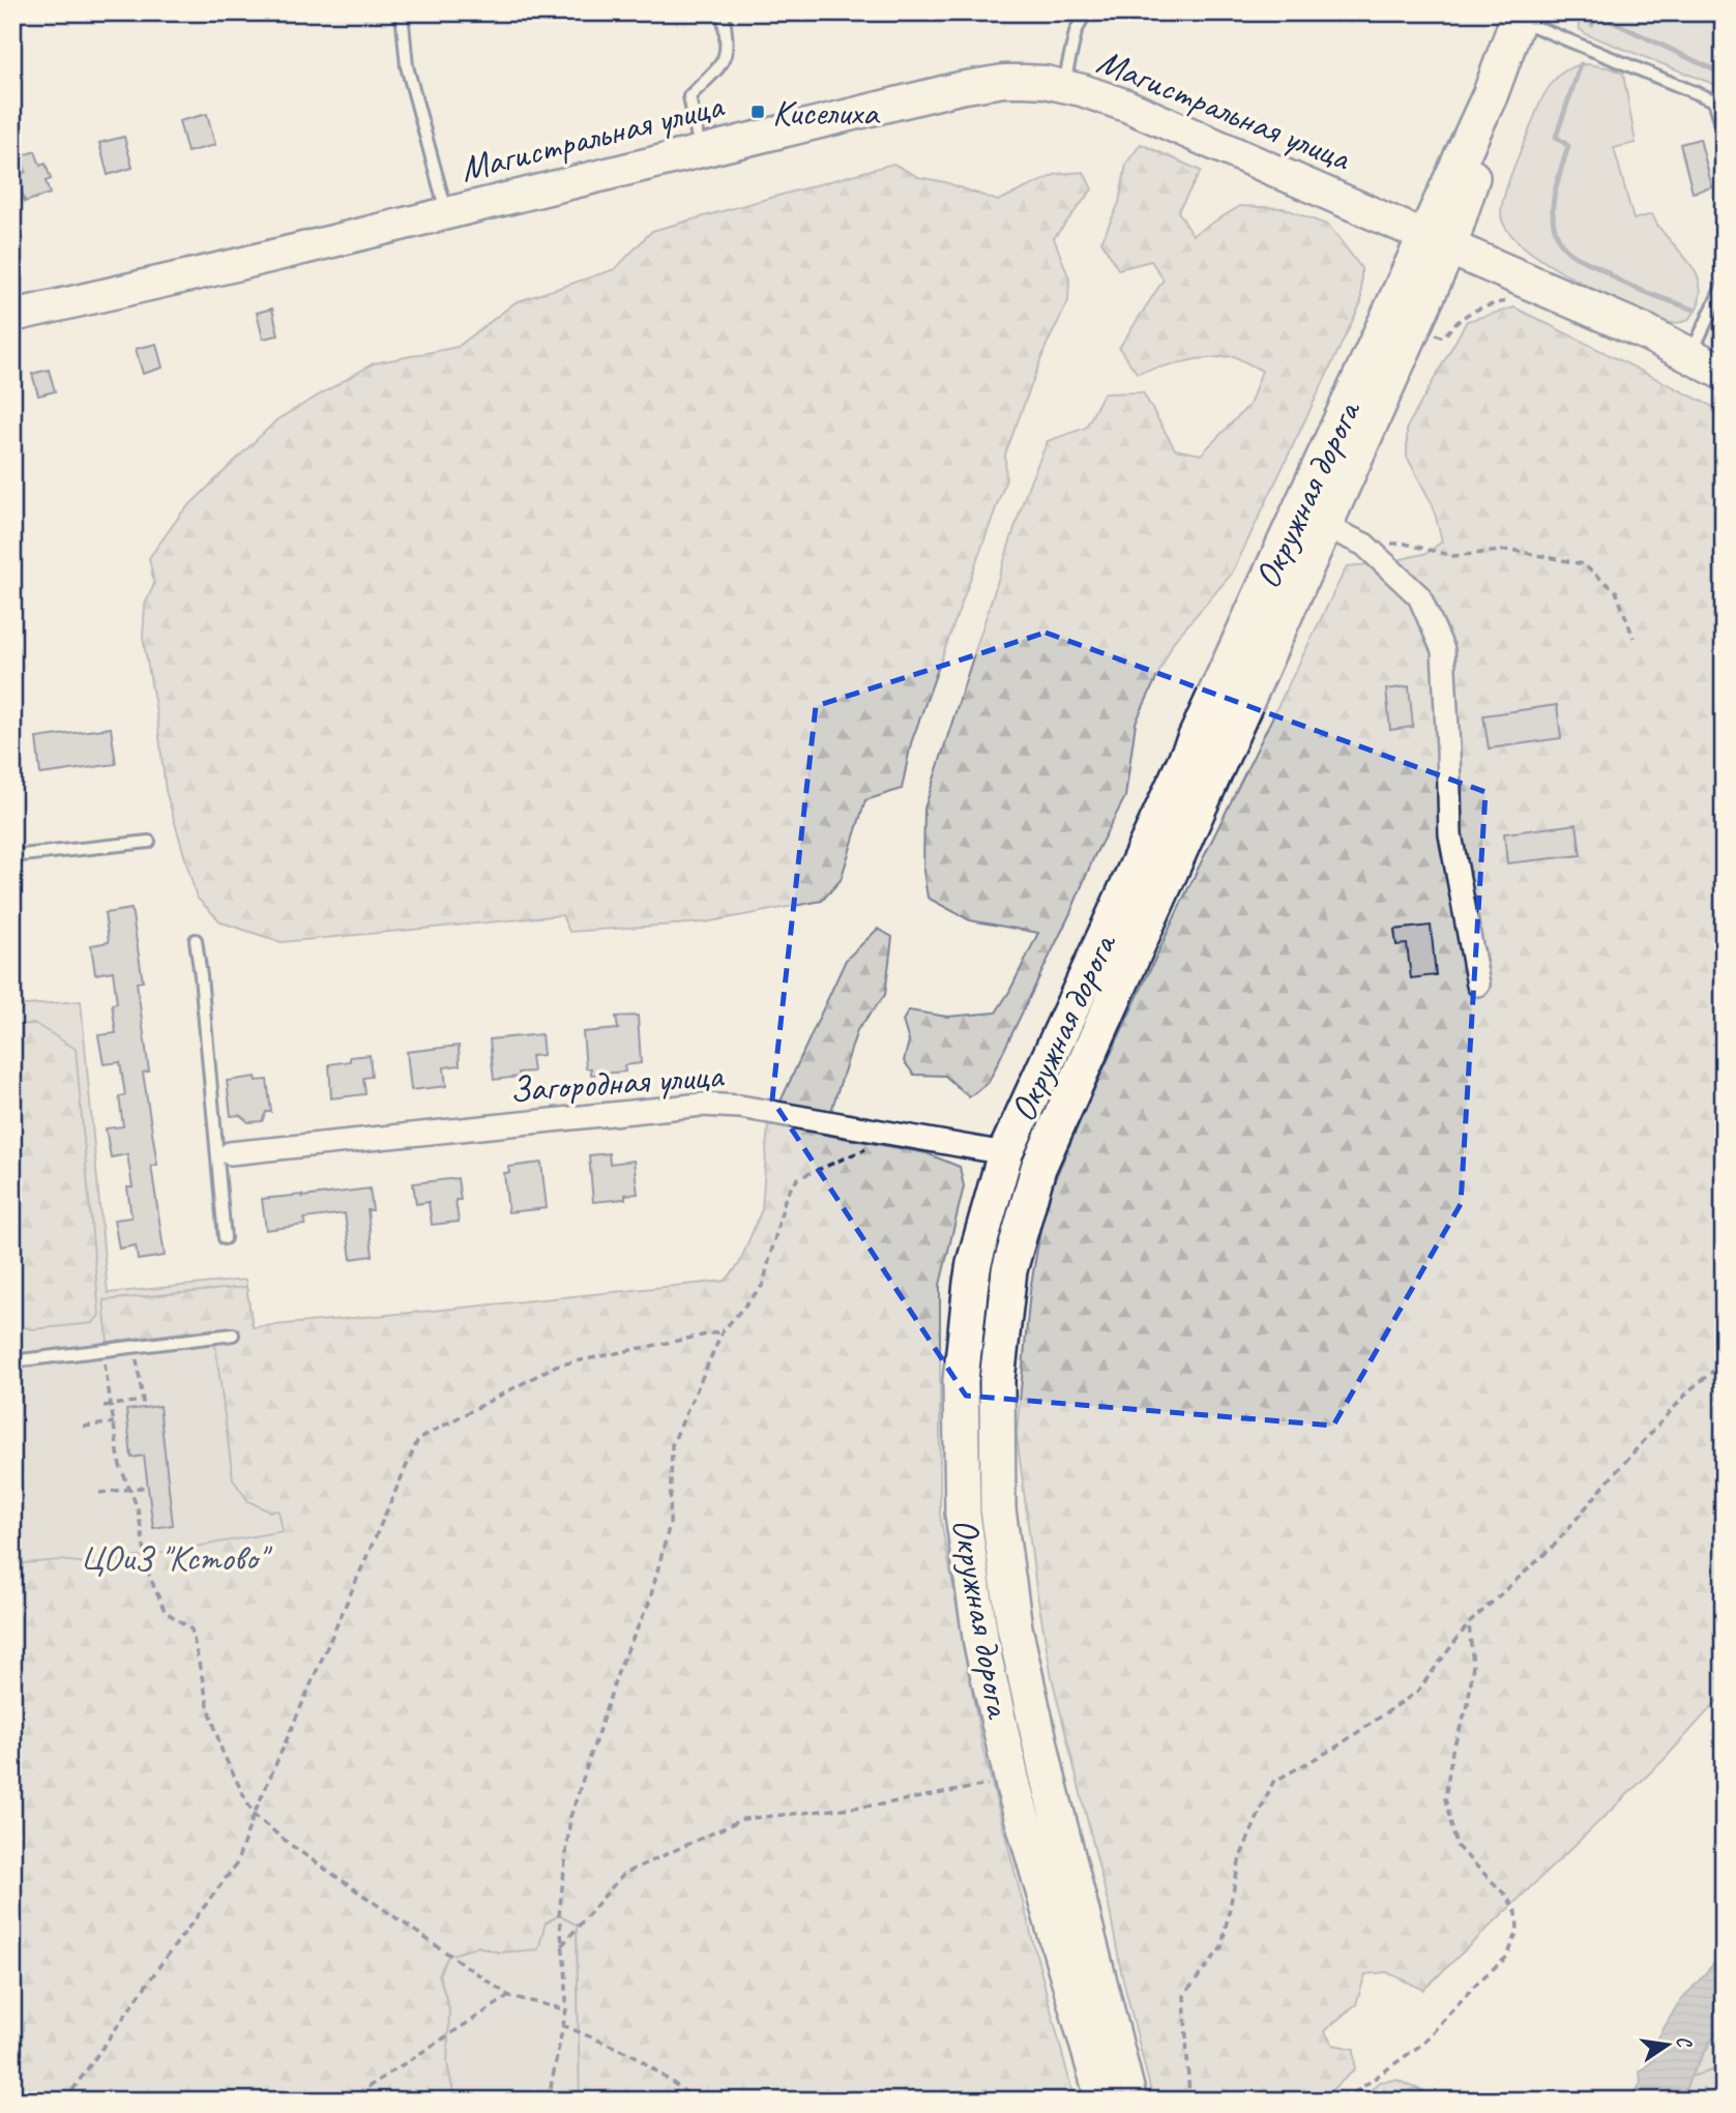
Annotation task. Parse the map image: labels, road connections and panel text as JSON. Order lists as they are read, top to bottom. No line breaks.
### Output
{"streets":{"main road":["Магистральная улица","Окружная дорога"],"street":["Загородная улица"]},"crossings":[["Магистральная улица","Окружная дорога"],["Окружная дорога","Загородная улица"]],"parks":["ЦОиЗ \"Кстово\""],"places":{"transit":["Киселиха"]},"north":"right"}
